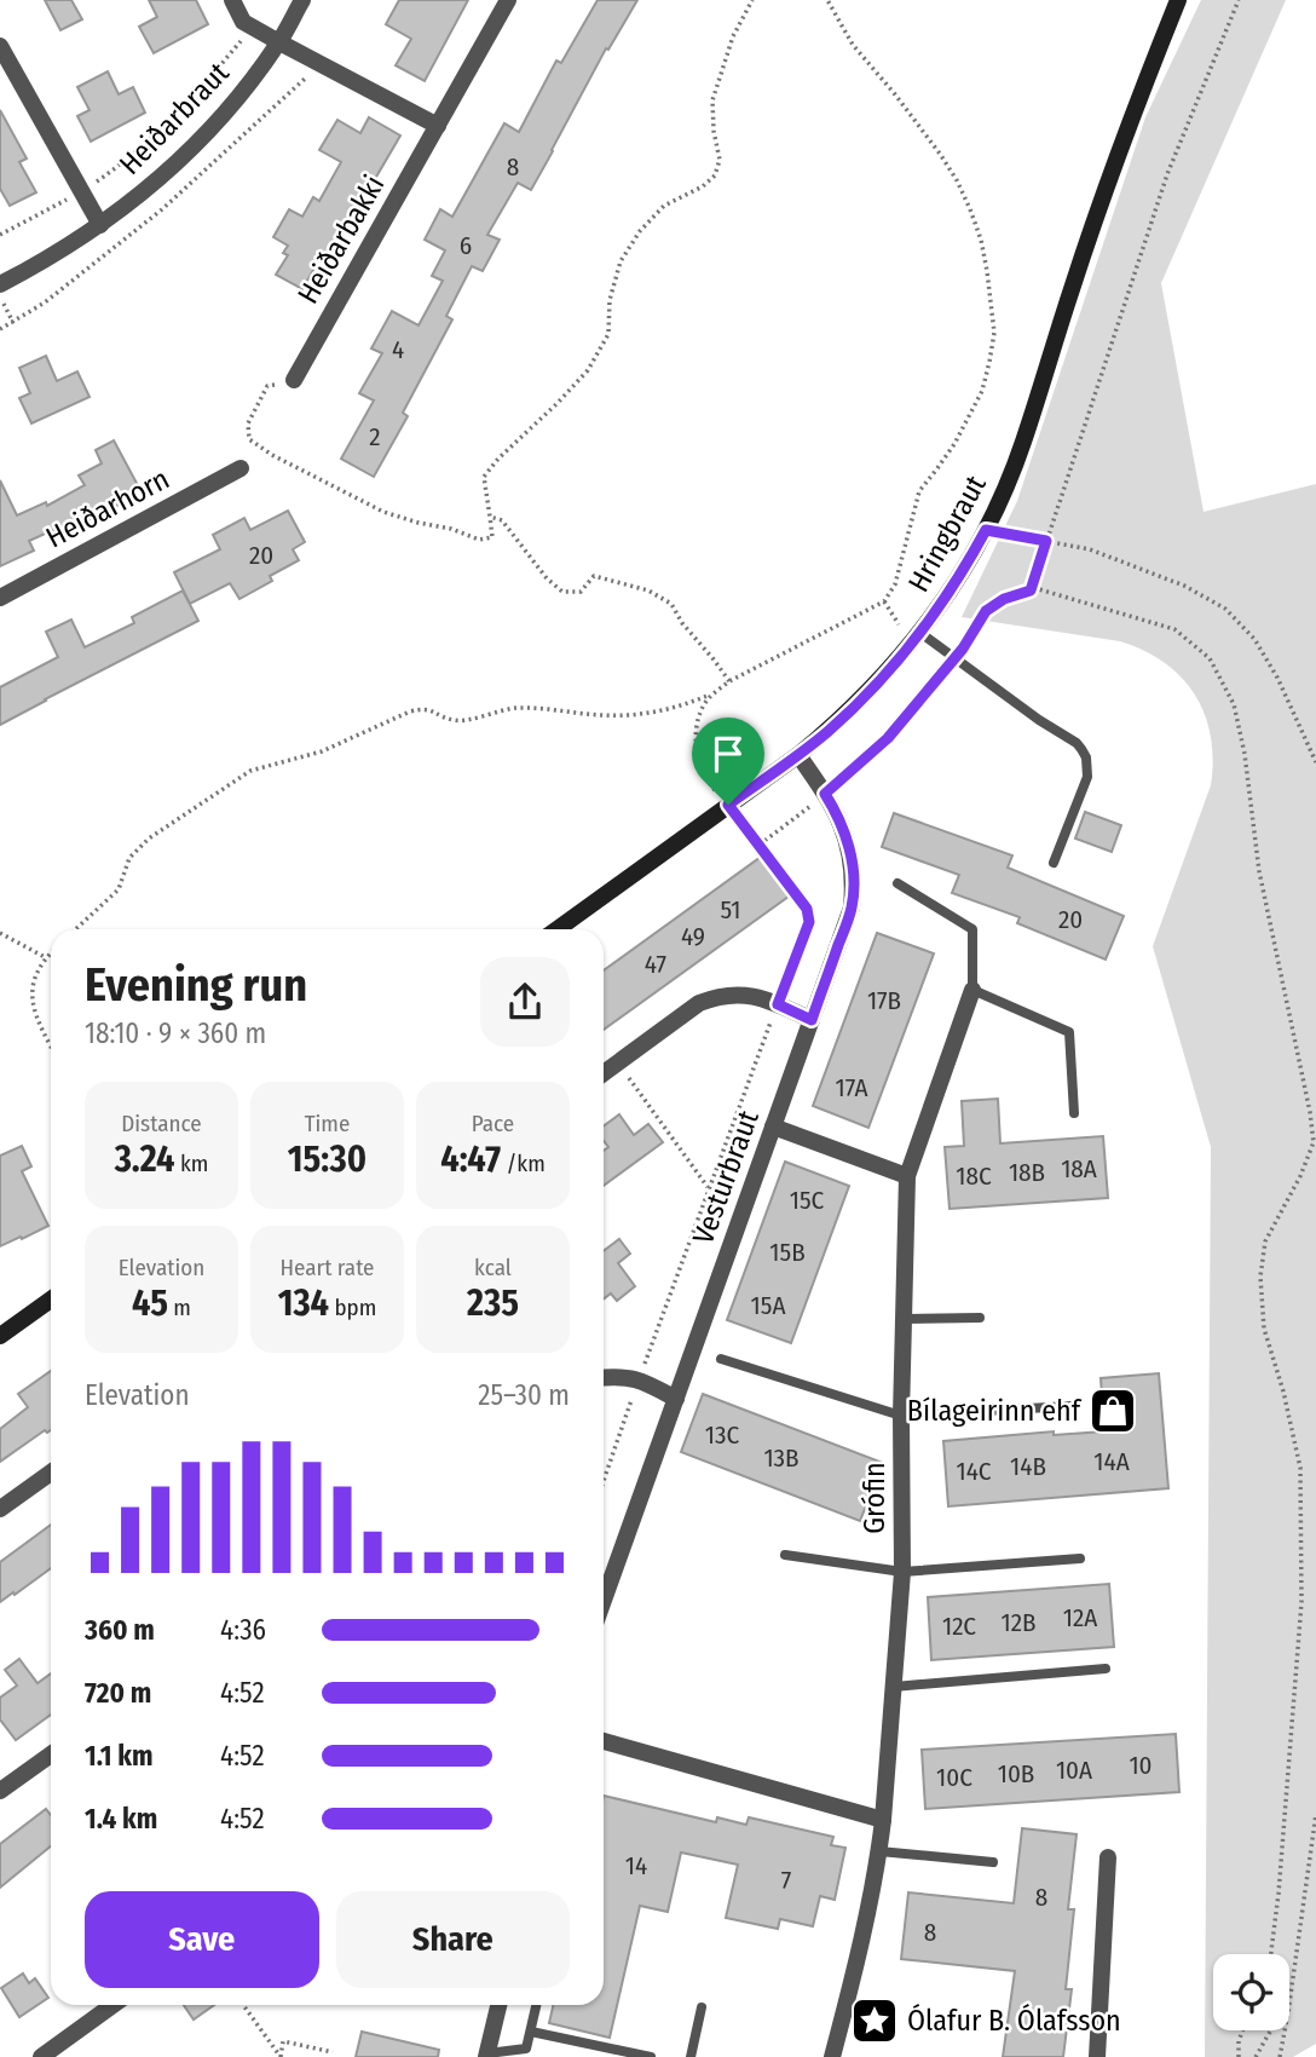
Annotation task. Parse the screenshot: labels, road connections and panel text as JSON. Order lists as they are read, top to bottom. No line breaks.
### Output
{"streets":{"main road":["Hringbraut"],"street":["Heiðarbraut","Heiðarbakki","Heiðarhorn","Vesturbraut","Grófin"]},"crossings":[["Hringbraut","Vesturbraut"]],"places":{"shop":["Bílageirinn ehf"],"place":["Ólafur B. Ólafsson"]},"house_numbers":["8","6","4","2","20","51","20","49","47","17B","17A","18A","18B","18C","15C","15B","15A","13C","13B","14A","14B","14C","12A","12B","12C","10","10A","10B","10C","14","7","8","8"],"page":{"heading":["Evening run","18:10 · 9 × 360 m"],"stats":[["Distance","3.24 km"],["Time","15:30"],["Pace","4:47 /km"],["Elevation","45 m"],["Heart rate","134 bpm"],["kcal","235"]],"chart":["Elevation","25–30 m"],"list":[{"name":"360 m","note":"4:36"},{"name":"720 m","note":"4:52"},{"name":"1.1 km","note":"4:52"},{"name":"1.4 km","note":"4:52"}],"buttons":["Save","Share"]}}
